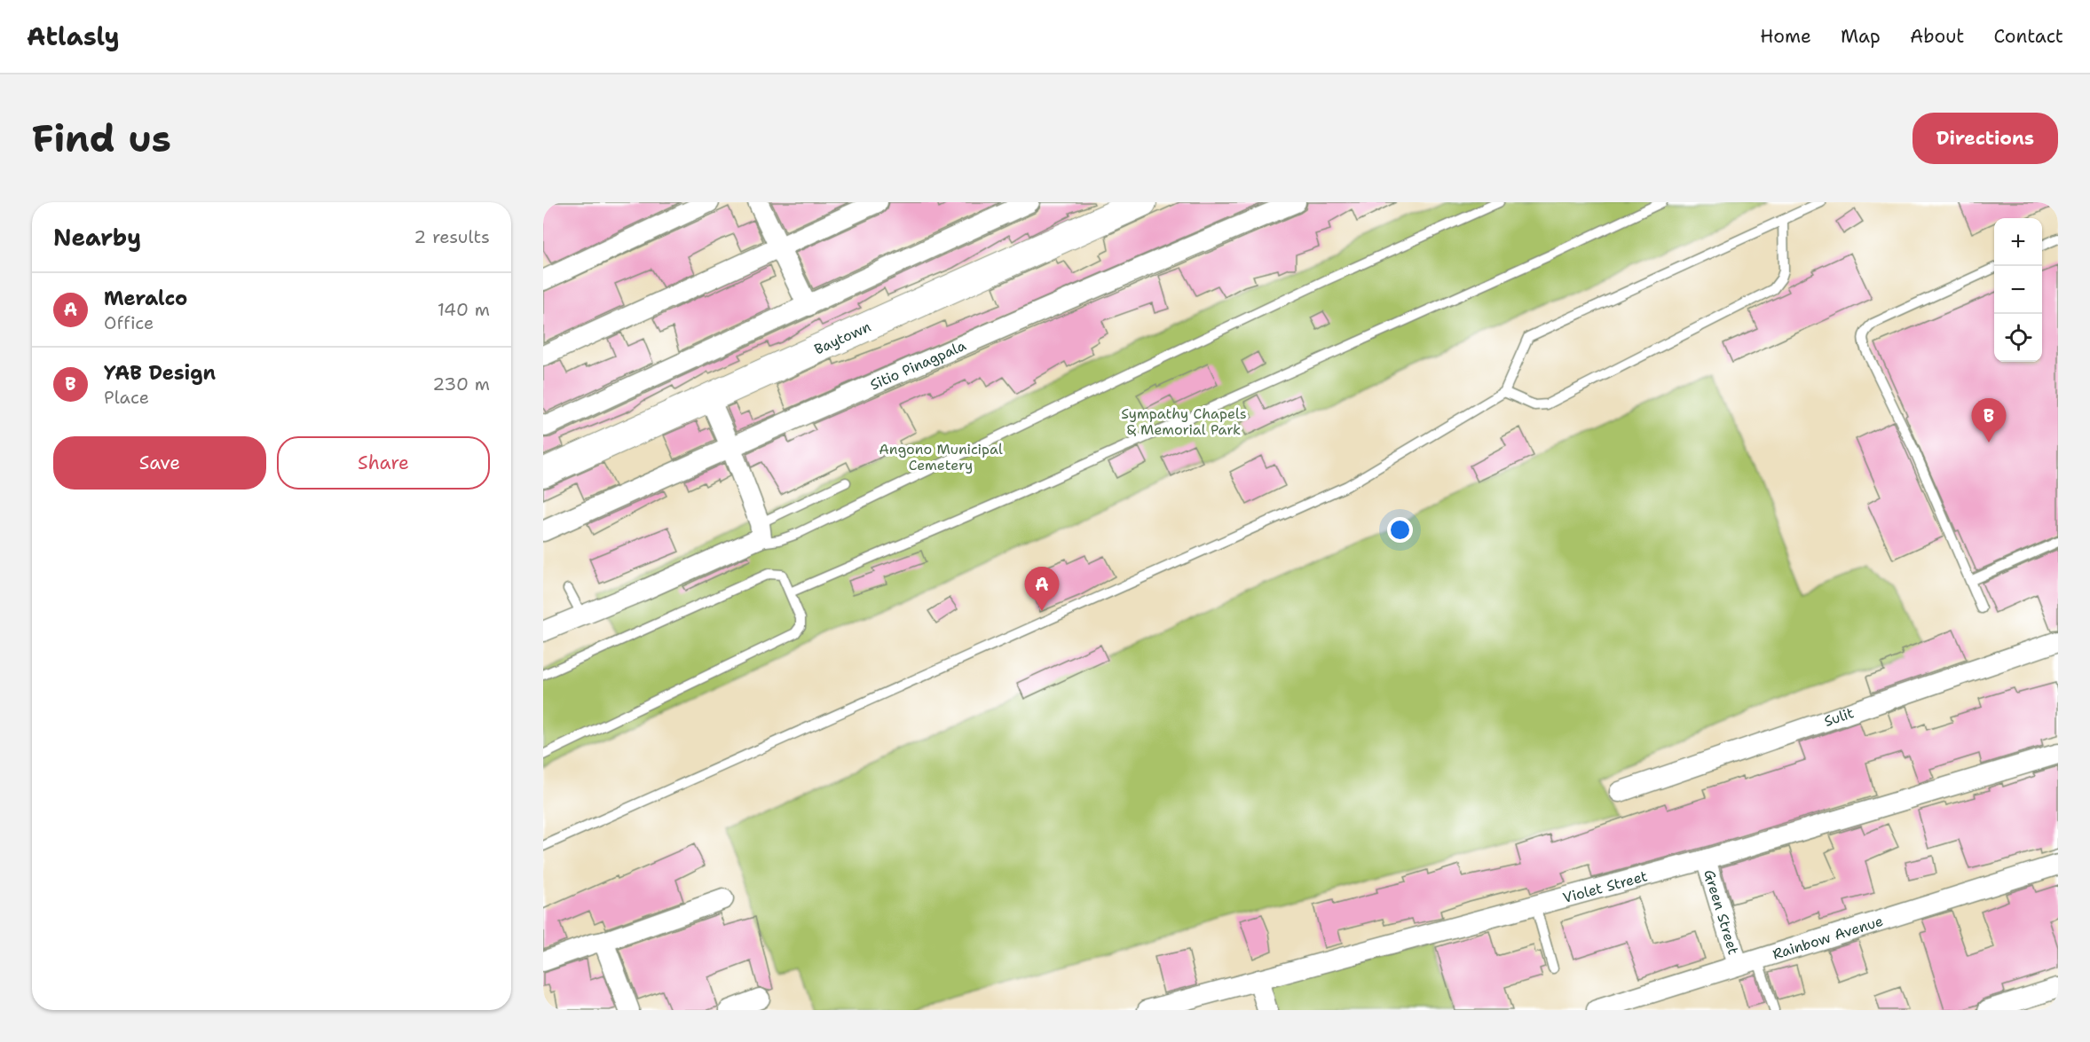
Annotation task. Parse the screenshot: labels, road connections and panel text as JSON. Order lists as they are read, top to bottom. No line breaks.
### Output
{"streets":{"main road":["Baytown"],"street":["Sitio Pinagpala","Sulit","Violet Street","Green Street","Rainbow Avenue"]},"crossings":[["Violet Street","Green Street"],["Green Street","Rainbow Avenue"]],"parks":["Sympathy Chapels & Memorial Park","Angono Municipal Cemetery"],"page":{"header":"Atlasly","nav":["Home","Map","About","Contact"],"buttons":["Directions",["Save","Share"]],"title":"Find us","heading":["Nearby","2 results"],"map_buttons":["+","−"],"list":[{"mark":"A","name":"Meralco","note":"Office","value":"140 m"},{"mark":"B","name":"YAB Design","note":"Place","value":"230 m"}],"pins":["B","A"]}}
